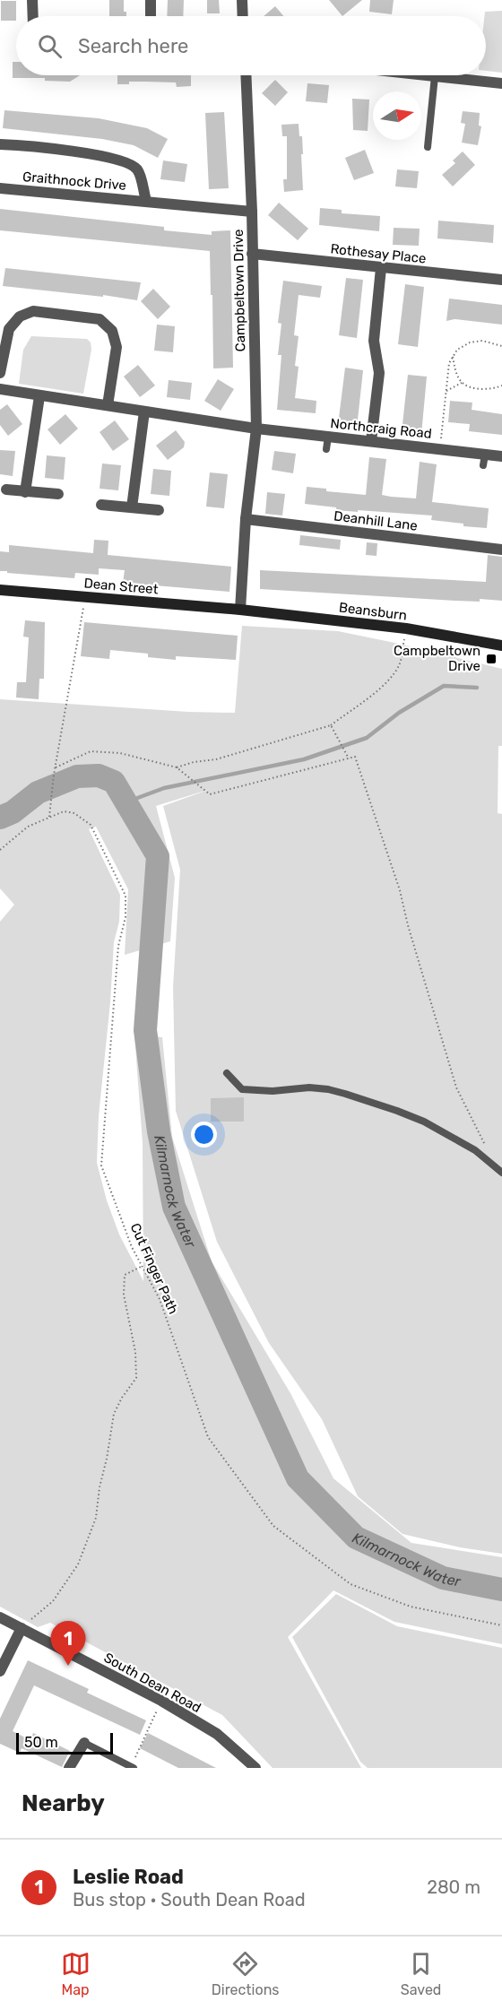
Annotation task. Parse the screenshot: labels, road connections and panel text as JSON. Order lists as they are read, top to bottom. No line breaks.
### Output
{"streets":{"main road":["Dean Street","Beansburn"],"street":["Graithnock Drive","Rothesay Place","Campbeltown Drive","Northcraig Road","Deanhill Lane","South Dean Road"],"path":["Cut Finger Path"]},"crossings":[["Graithnock Drive","Campbeltown Drive"],["Rothesay Place","Campbeltown Drive"],["Campbeltown Drive","Northcraig Road"],["Campbeltown Drive","Deanhill Lane"],["Campbeltown Drive","Dean Street"],["Campbeltown Drive","Beansburn"],["Dean Street","Beansburn"]],"water":["Kilmarnock Water"],"places":{"transit":["Campbeltown Drive"]},"scale_bar":"50 m","north":"right","page":{"search":"Search here","pins":"1","scale":"50 m","heading":"Nearby","list":[{"mark":"1","name":"Leslie Road","note":"Bus stop · South Dean Road","value":"280 m"}],"nav":["Map","Directions","Saved"]}}
